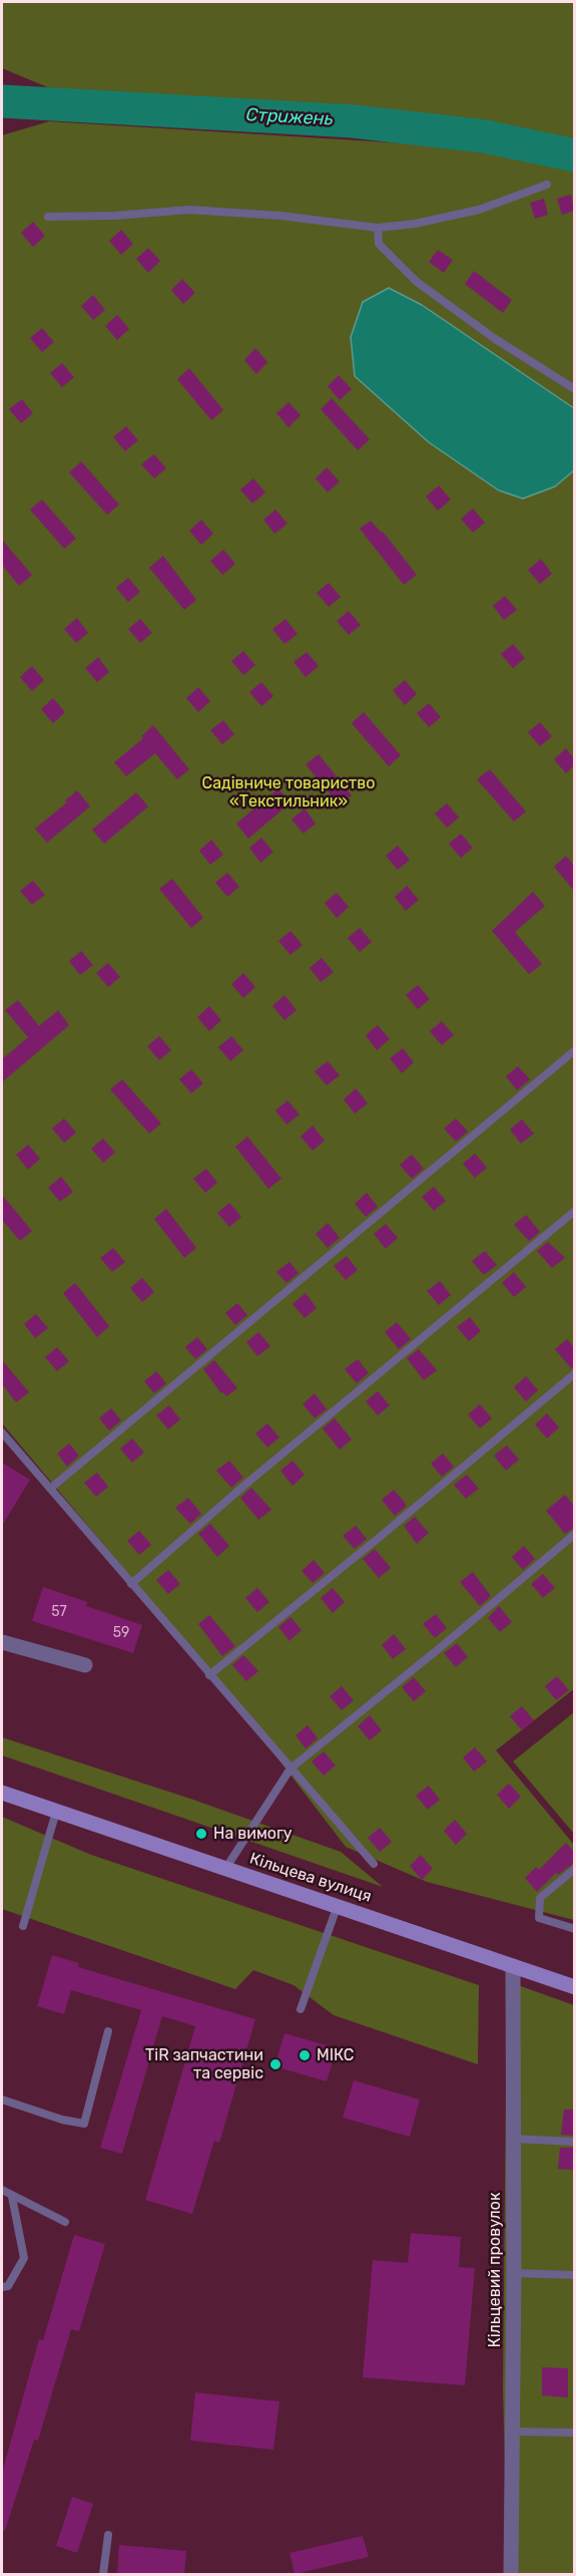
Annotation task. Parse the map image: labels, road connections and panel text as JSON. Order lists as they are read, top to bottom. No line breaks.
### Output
{"streets":{"main road":["Кільцева вулиця"],"street":["Кільцевий провулок"]},"crossings":[["Кільцева вулиця","Кільцевий провулок"]],"water":["Стрижень"],"parks":["Садівниче товариство «Текстильник»"],"places":["На вимогу","МІКС","TiR запчастини та сервіс"],"house_numbers":["57","59"]}
